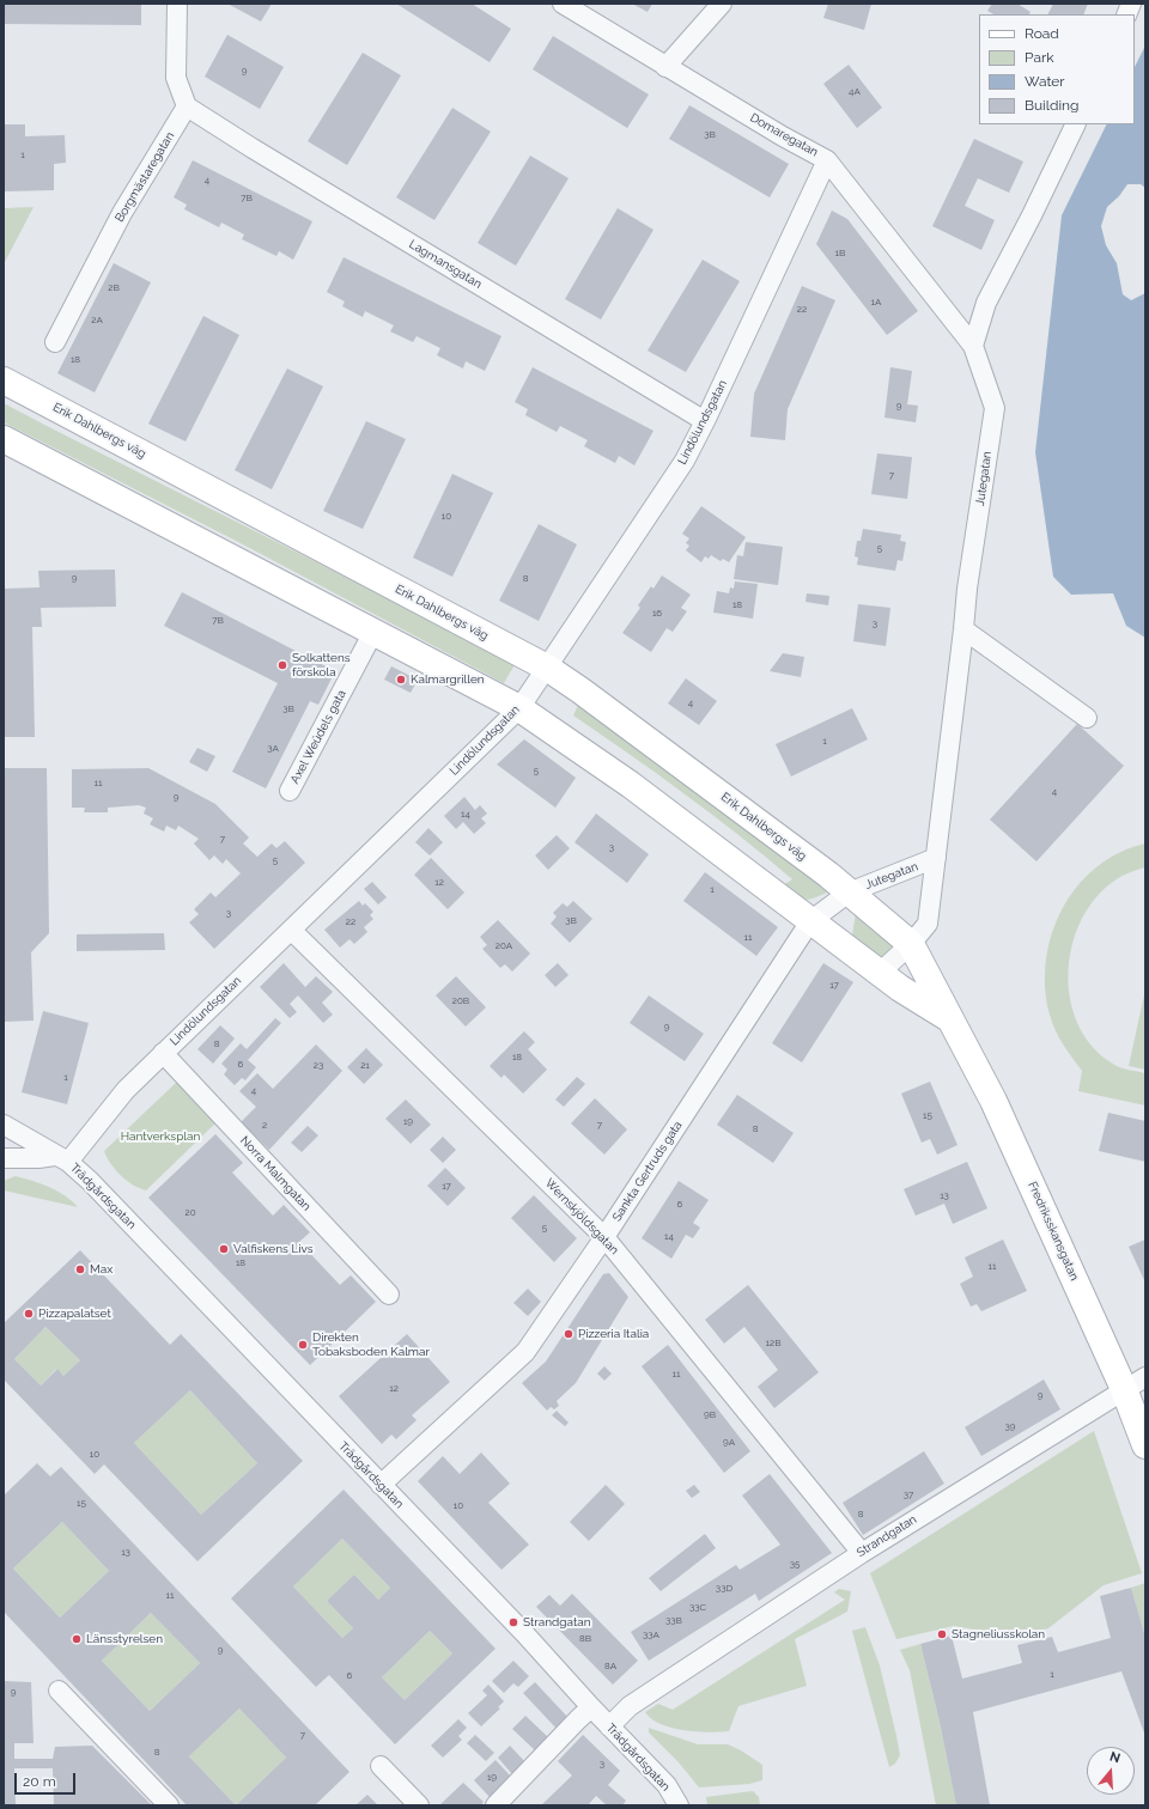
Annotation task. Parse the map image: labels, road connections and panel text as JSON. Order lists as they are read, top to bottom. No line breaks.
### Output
{"streets":{"main road":["Erik Dahlbergs väg","Fredriksskansgatan"],"street":["Domaregatan","Borgmästaregatan","Lagmansgatan","Lindölundsgatan","Jutegatan","Axel Weüdels gata","Sankta Gertruds gata","Norra Malmgatan","Trädgårdsgatan","Wernskjöldsgatan","Strandgatan"]},"crossings":[["Domaregatan","Lindölundsgatan"],["Domaregatan","Jutegatan"],["Borgmästaregatan","Lagmansgatan"],["Lagmansgatan","Lindölundsgatan"],["Lindölundsgatan","Erik Dahlbergs väg"],["Lindölundsgatan","Norra Malmgatan"],["Lindölundsgatan","Trädgårdsgatan"],["Lindölundsgatan","Wernskjöldsgatan"],["Erik Dahlbergs väg","Jutegatan"],["Erik Dahlbergs väg","Fredriksskansgatan"],["Sankta Gertruds gata","Trädgårdsgatan"],["Sankta Gertruds gata","Wernskjöldsgatan"],["Trädgårdsgatan","Strandgatan"],["Wernskjöldsgatan","Strandgatan"],["Fredriksskansgatan","Strandgatan"]],"parks":["Hantverksplan"],"places":["Solkattens förskola","Kalmargrillen","Valfiskens Livs","Max","Pizzapalatset","Pizzeria Italia","Direkten Tobaksboden Kalmar","Strandgatan","Stagneliusskolan","Länsstyrelsen"],"house_numbers":["9","4A","3B","1","4","7B","1B","2B","1A","22","2A","18","9","7","10","5","9","8","18","16","7B","3","4","3B","1","3A","5","11","4","9","14","7","3","5","12","1","3","3B","22","11","20A","17","20B","9","8","18","6","23","21","1","4","15","19","2","7","8","17","13","6","20","5","14","18","11","12B","11","12","9","9B","39","9A","10","37","15","10","8","13","35","33D","11","33C","33B","33A","8B","9","8A","1","6","9","7","8","3","19"],"legend":["Road","Park","Water","Building"],"scale_bar":"20 m","north":"top"}
